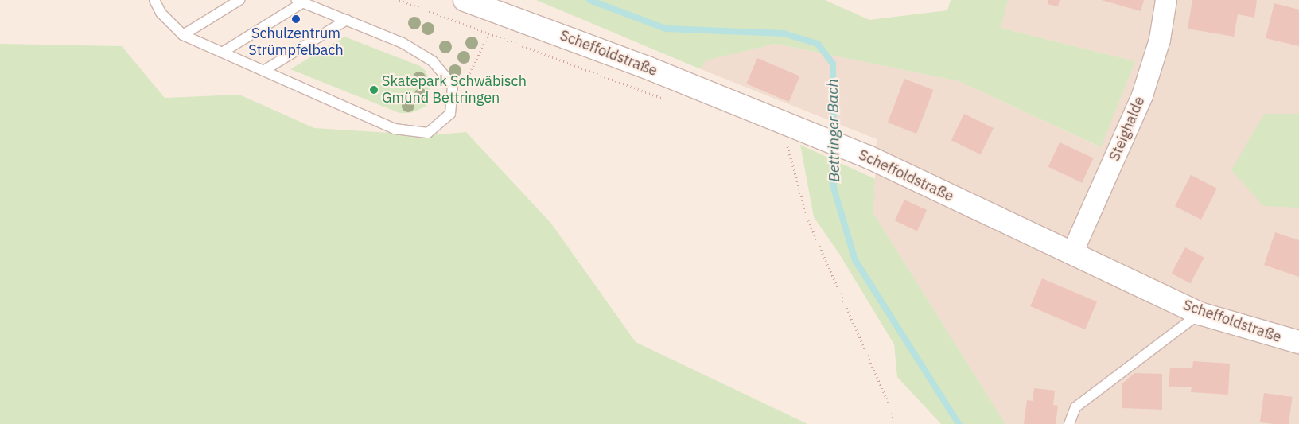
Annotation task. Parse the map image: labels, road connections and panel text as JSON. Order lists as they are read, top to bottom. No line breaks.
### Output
{"streets":{"main road":["Scheffoldstraße"],"street":["Steighalde"]},"crossings":[["Scheffoldstraße","Steighalde"]],"water":["Bettringer Bach"],"places":["Schulzentrum Strümpfelbach","Skatepark Schwäbisch Gmünd Bettringen"]}
